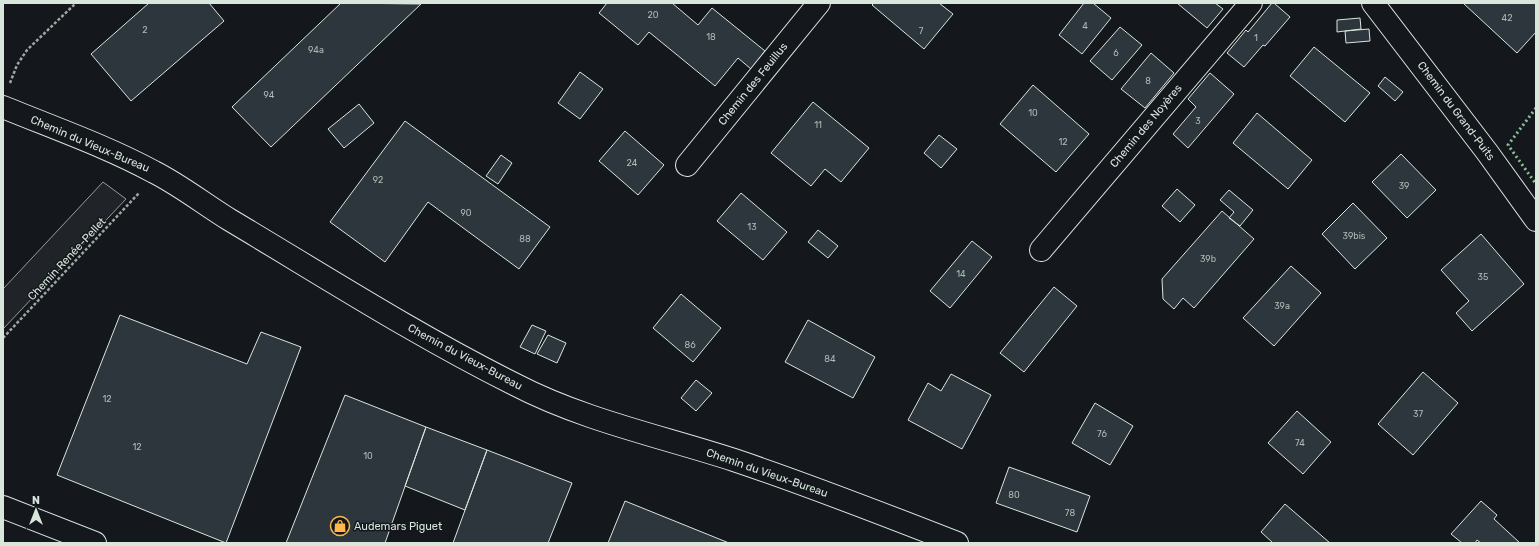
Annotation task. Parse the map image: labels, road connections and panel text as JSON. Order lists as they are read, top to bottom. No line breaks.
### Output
{"streets":{"street":["Chemin des Feuillus","Chemin du Grand-Puits","Chemin des Noyères","Chemin du Vieux-Bureau"],"path":["Chemin Renée-Pellet"]},"places":{"shop":["Audemars Piguet"]},"house_numbers":["20","42","4","2","7","18","1","94a","6","8","94","10","3","11","12","24","92","39","90","13","39bis","88","39b","14","35","39a","86","84","12","37","76","74","12","10","80","78"],"north":"top"}
